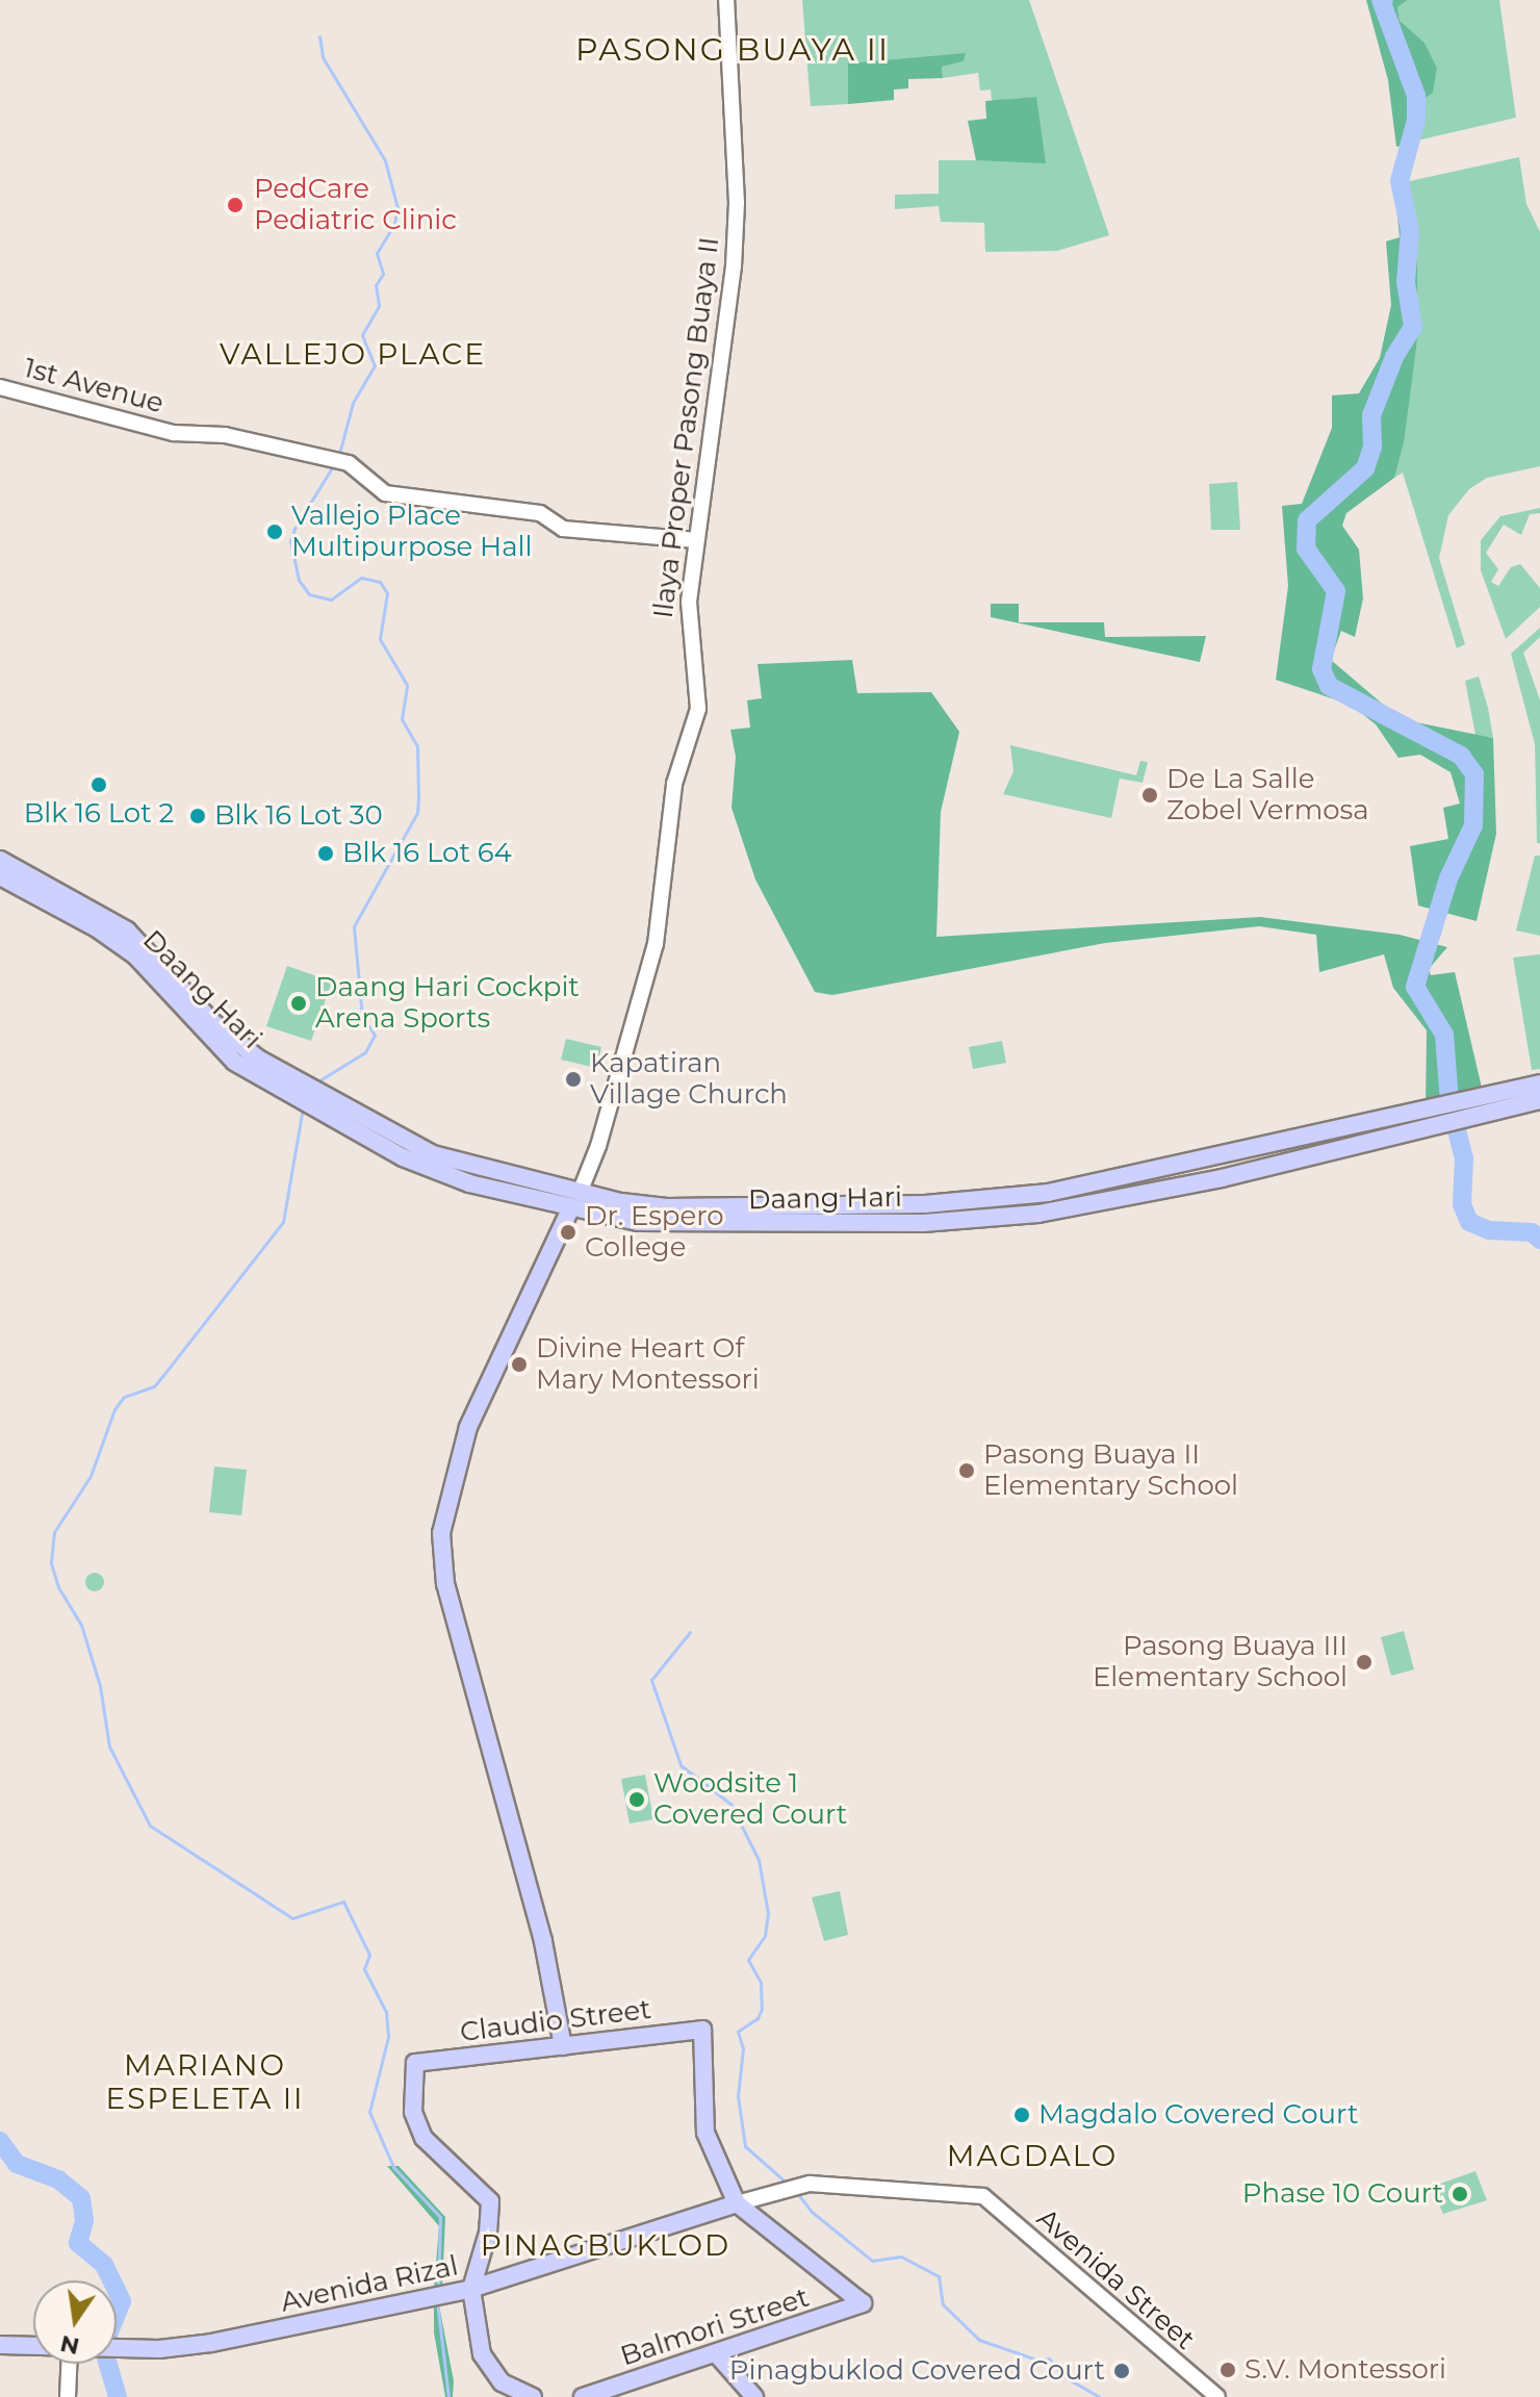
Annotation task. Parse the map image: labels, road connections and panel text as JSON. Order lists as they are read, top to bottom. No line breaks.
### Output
{"streets":{"main road":["Daang Hari","Claudio Street","Avenida Rizal","Balmori Street"],"street":["1st Avenue","Ilaya Proper Pasong Buaya II","Avenida Street"]},"crossings":[["1st Avenue","Ilaya Proper Pasong Buaya II"],["Ilaya Proper Pasong Buaya II","Daang Hari"],["Claudio Street","Avenida Rizal"],["Claudio Street","Balmori Street"],["Avenida Street","Avenida Rizal"],["Avenida Rizal","Balmori Street"]],"districts":["PASONG BUAYA II","VALLEJO PLACE","MARIANO ESPELETA II","MAGDALO","PINAGBUKLOD"],"places":["PedCare Pediatric Clinic","Vallejo Place Multipurpose Hall","Blk 16 Lot 2","De La Salle Zobel Vermosa","Blk 16 Lot 30","Blk 16 Lot 64","Daang Hari Cockpit Arena Sports","Kapatiran Village Church","Dr. Espero College","Divine Heart Of Mary Montessori","Pasong Buaya II Elementary School","Pasong Buaya III Elementary School","Woodsite 1 Covered Court","Magdalo Covered Court","Phase 10 Court","S.V. Montessori","Pinagbuklod Covered Court"],"north":"bottom"}
